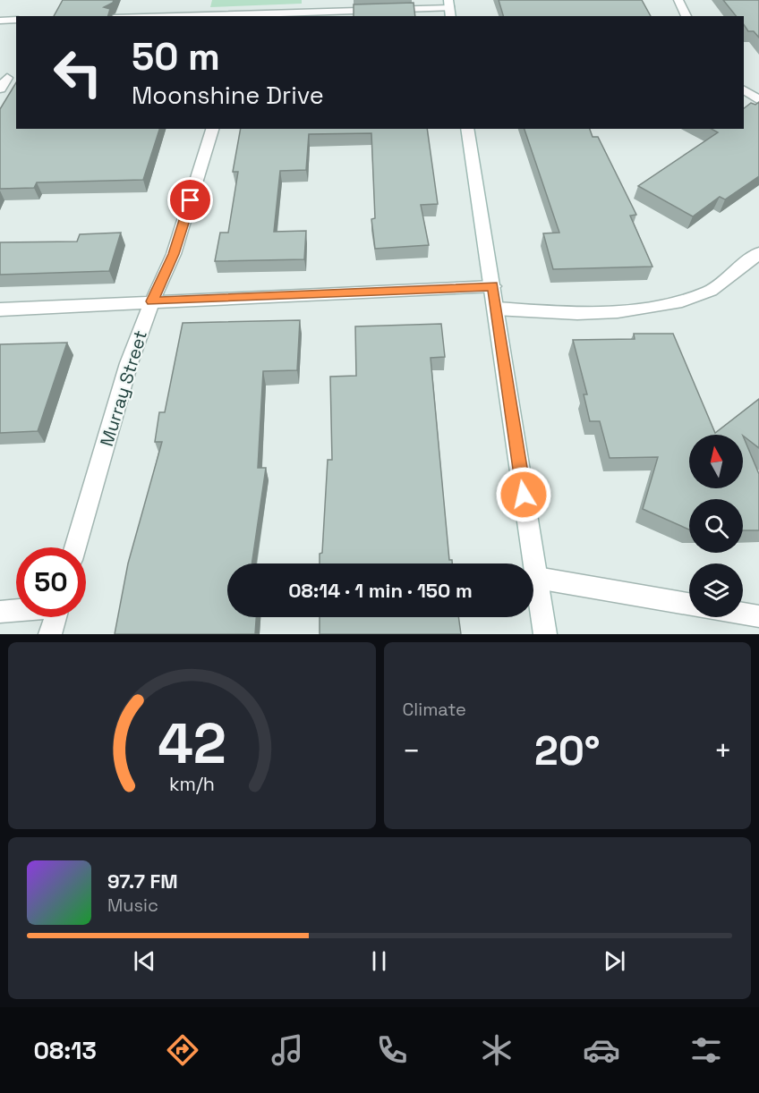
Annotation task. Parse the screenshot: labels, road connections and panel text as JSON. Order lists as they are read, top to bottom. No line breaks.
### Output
{"streets":{"street":["Murray Street"]},"north":"top","page":{"turn":["50 m","Moonshine Drive"],"limit":"50","trip":"08:14 · 1 min · 150 m","tile":"Climate","heat":["−","20°","+"],"song":["97.7 FM","Music"],"tabs":"08:13","gauge":["42","km/h"]}}
